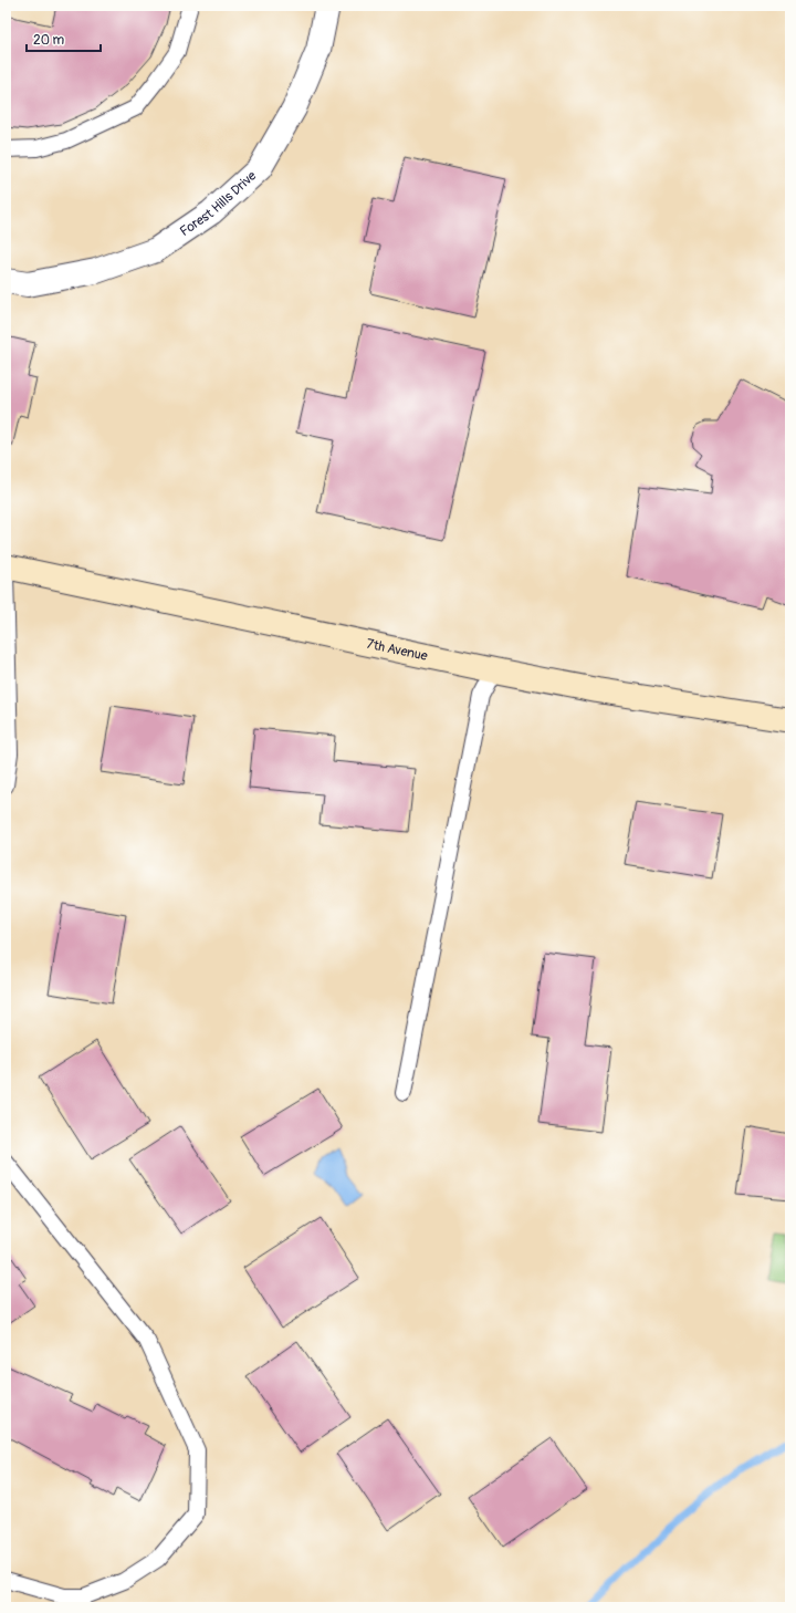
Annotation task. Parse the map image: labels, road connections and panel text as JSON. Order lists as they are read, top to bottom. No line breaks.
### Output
{"streets":{"street":["Forest Hills Drive","7th Avenue"]},"scale_bar":"20 m"}
